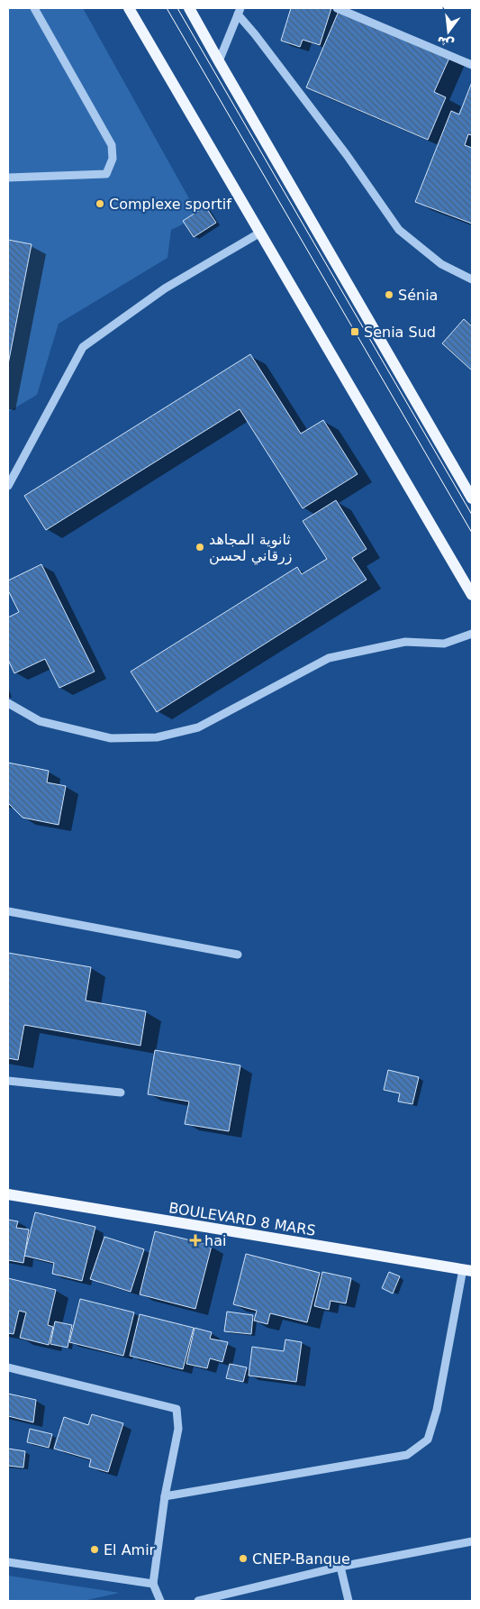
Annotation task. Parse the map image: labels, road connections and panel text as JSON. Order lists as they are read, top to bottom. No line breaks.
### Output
{"streets":{"main road":["BOULEVARD 8 MARS"]},"places":{"other":["Complexe sportif","Sénia","ثانوية المجاهد زرقاني لحسن","El Amir","CNEP-Banque"],"transit":["Senia Sud"],"health":["hai"]},"north":"bottom"}
